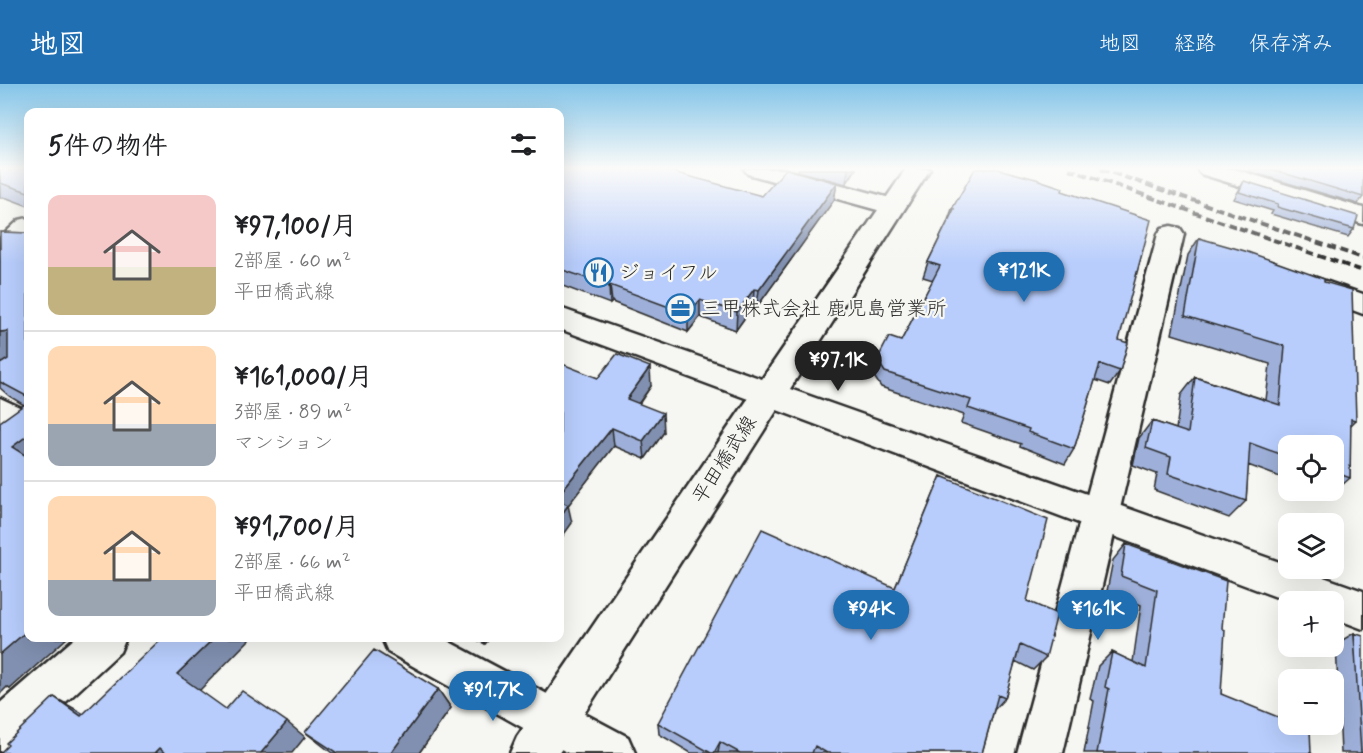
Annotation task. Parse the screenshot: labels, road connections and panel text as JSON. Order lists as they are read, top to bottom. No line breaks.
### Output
{"streets":{"street":["平田橋武線"]},"places":{"restaurant":["ジョイフル"],"office":["三甲株式会社 鹿児島営業所"]},"page":{"header":"地図","nav":["地図","経路","保存済み"],"heading":"5件の物件","list":[{"name":"¥97,100/月","note":"2部屋 · 60 m² · 平田橋武線"},{"name":"¥161,000/月","note":"3部屋 · 89 m² · マンション"},{"name":"¥91,700/月","note":"2部屋 · 66 m² · 平田橋武線"}],"price":["¥121K","¥97.1K","¥94K","¥161K","¥91.7K"],"map_buttons":["+","−"]}}
